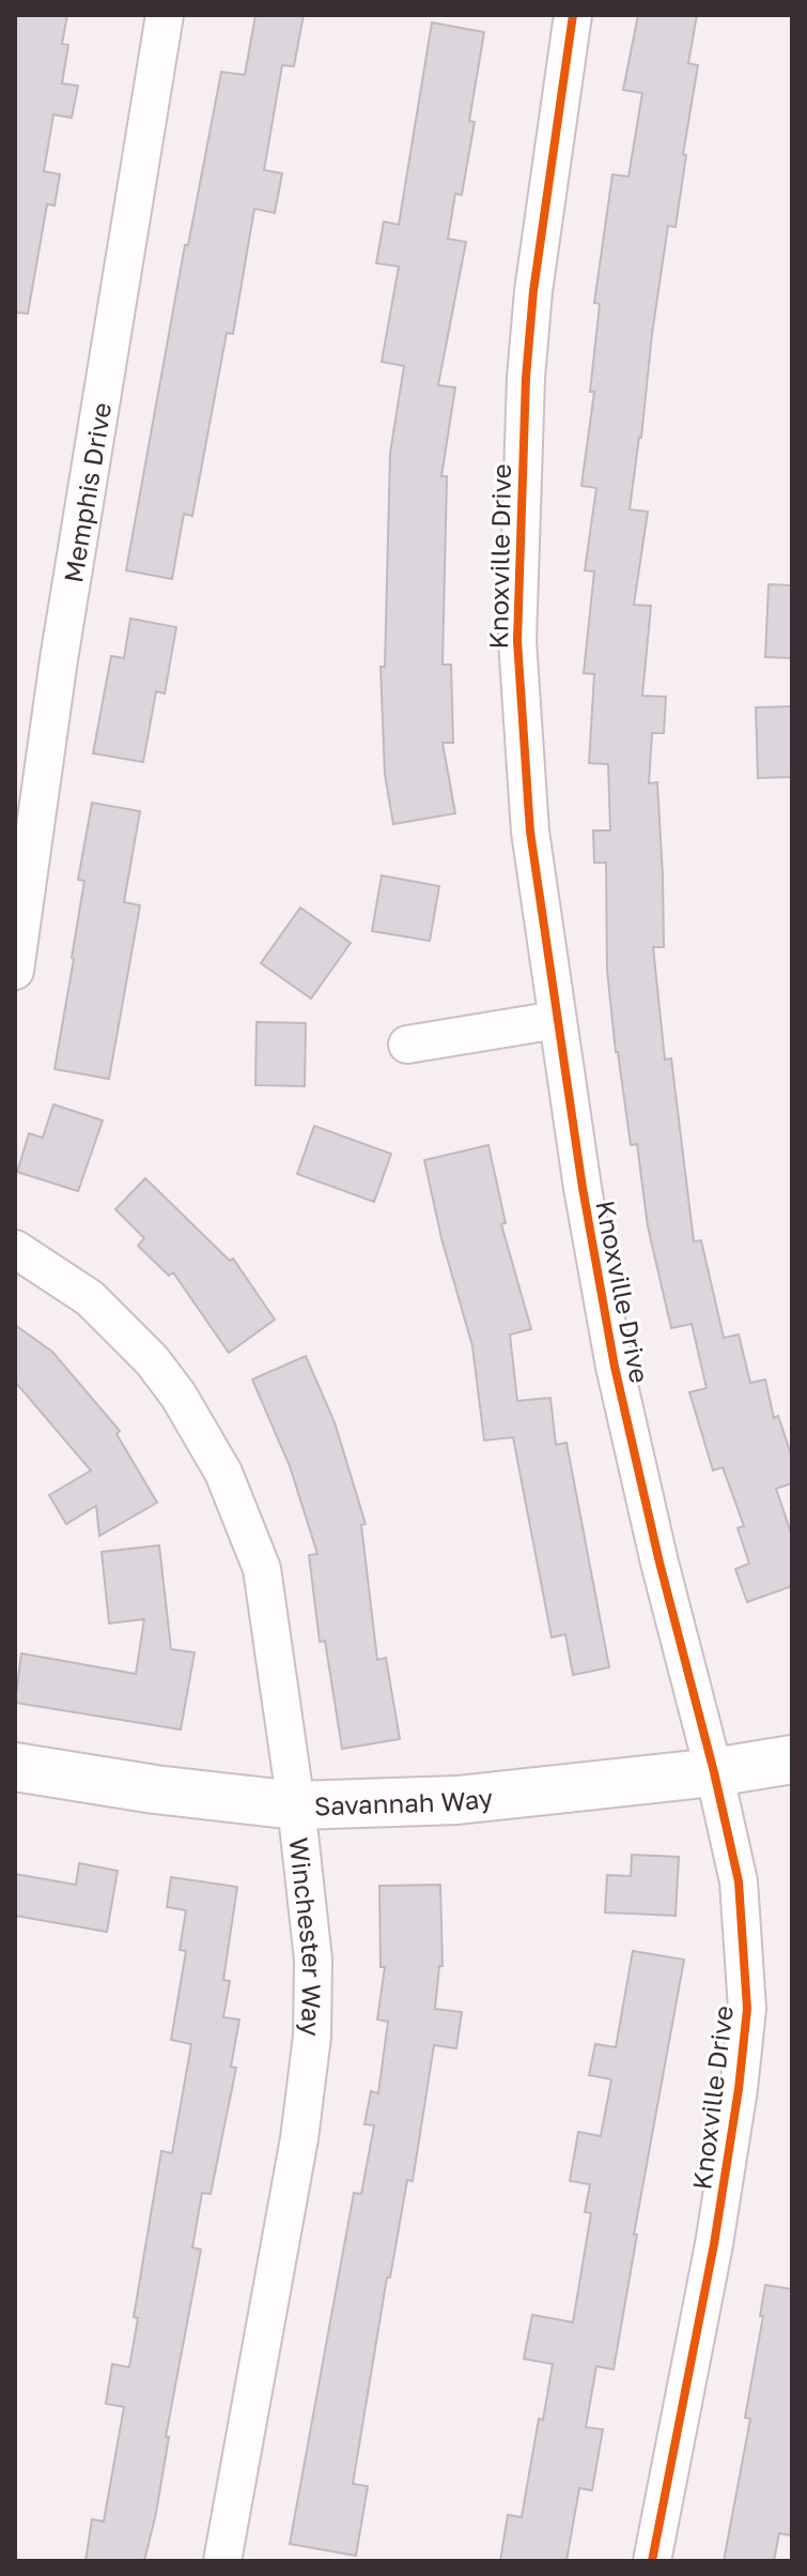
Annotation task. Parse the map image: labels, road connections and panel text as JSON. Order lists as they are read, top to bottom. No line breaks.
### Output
{"streets":{"street":["Memphis Drive","Knoxville Drive","Savannah Way","Winchester Way"]},"crossings":[["Knoxville Drive","Savannah Way"],["Savannah Way","Winchester Way"]]}
